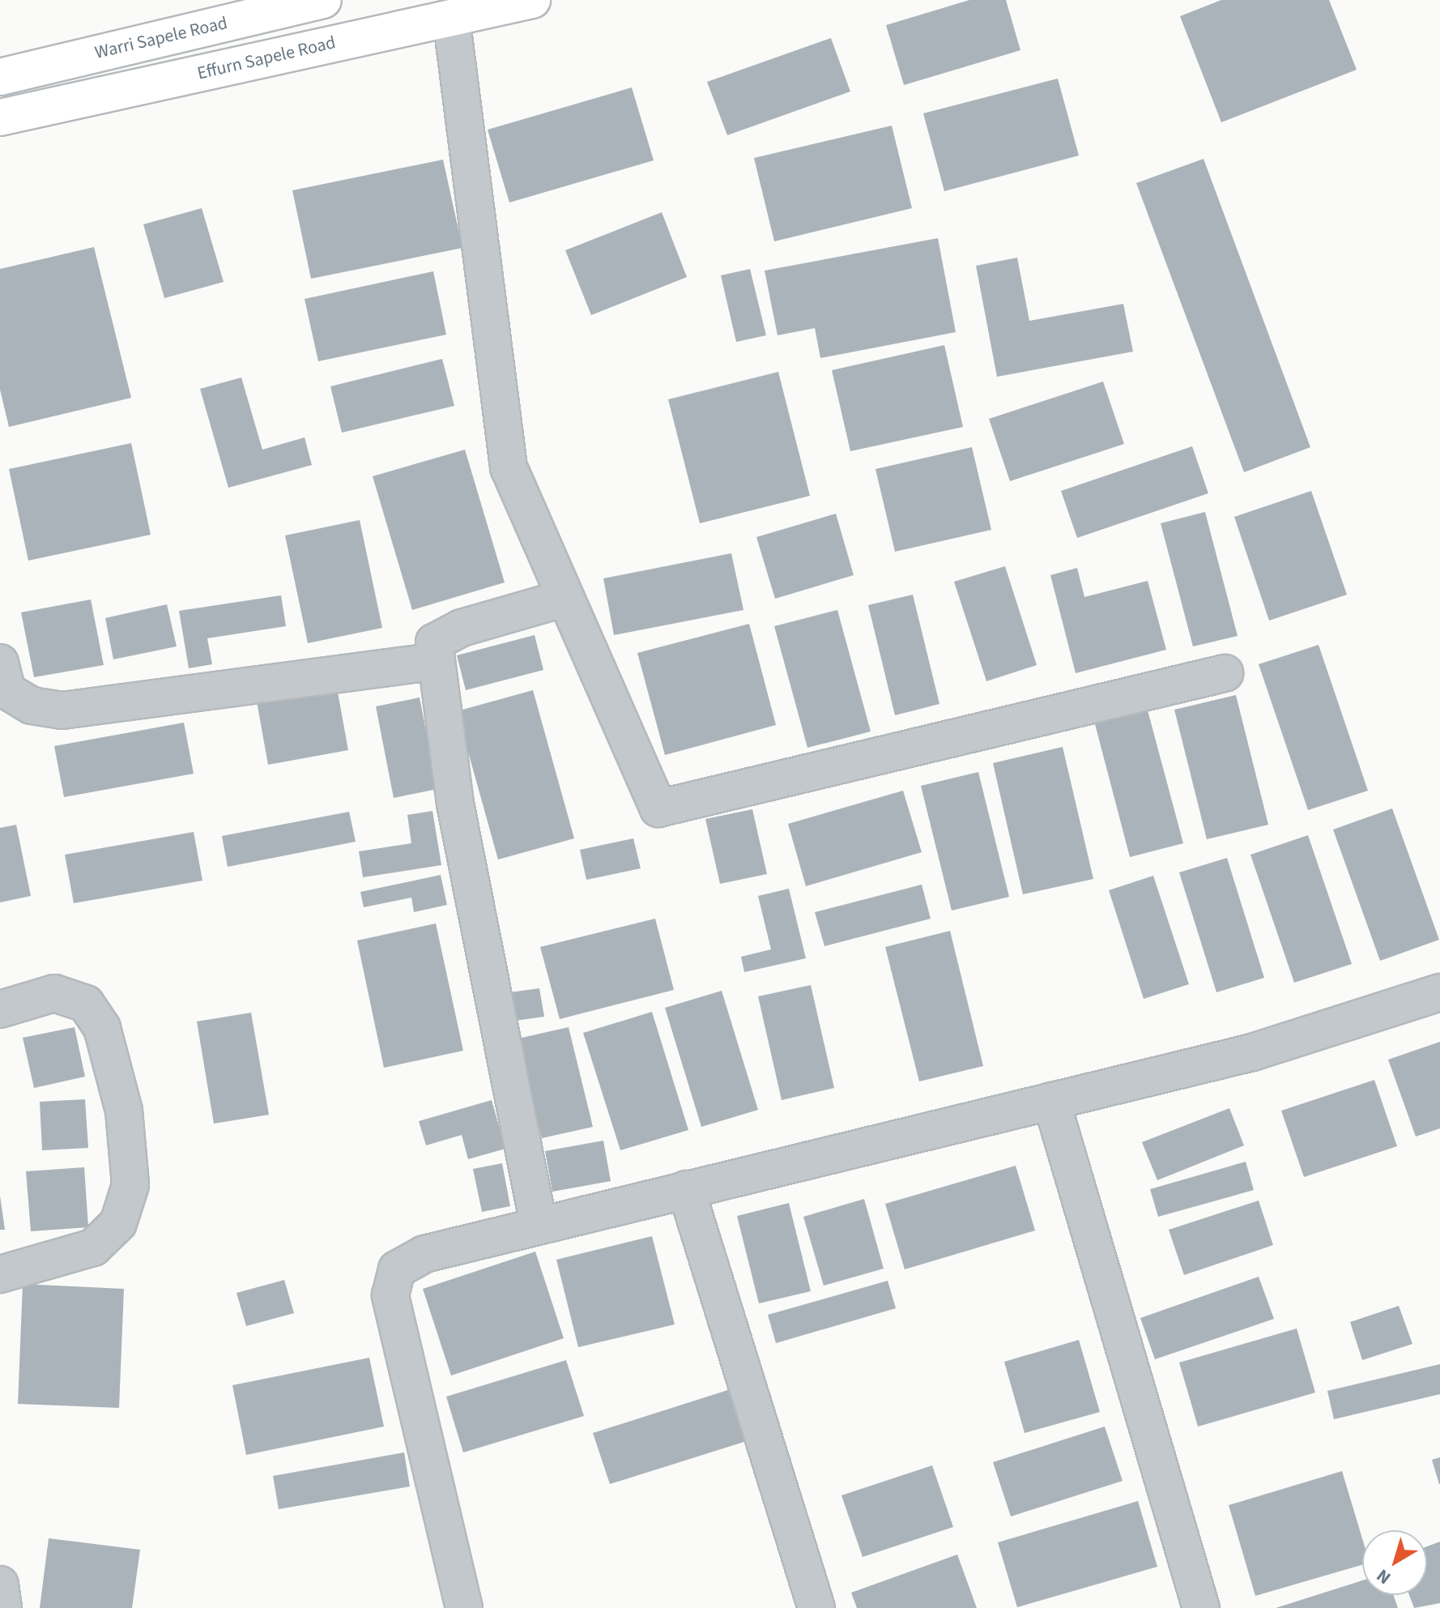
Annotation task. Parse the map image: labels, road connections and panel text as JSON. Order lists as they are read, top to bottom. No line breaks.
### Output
{"streets":{"highway":["Warri Sapele Road","Effurn Sapele Road"]},"north":"bottom left"}
